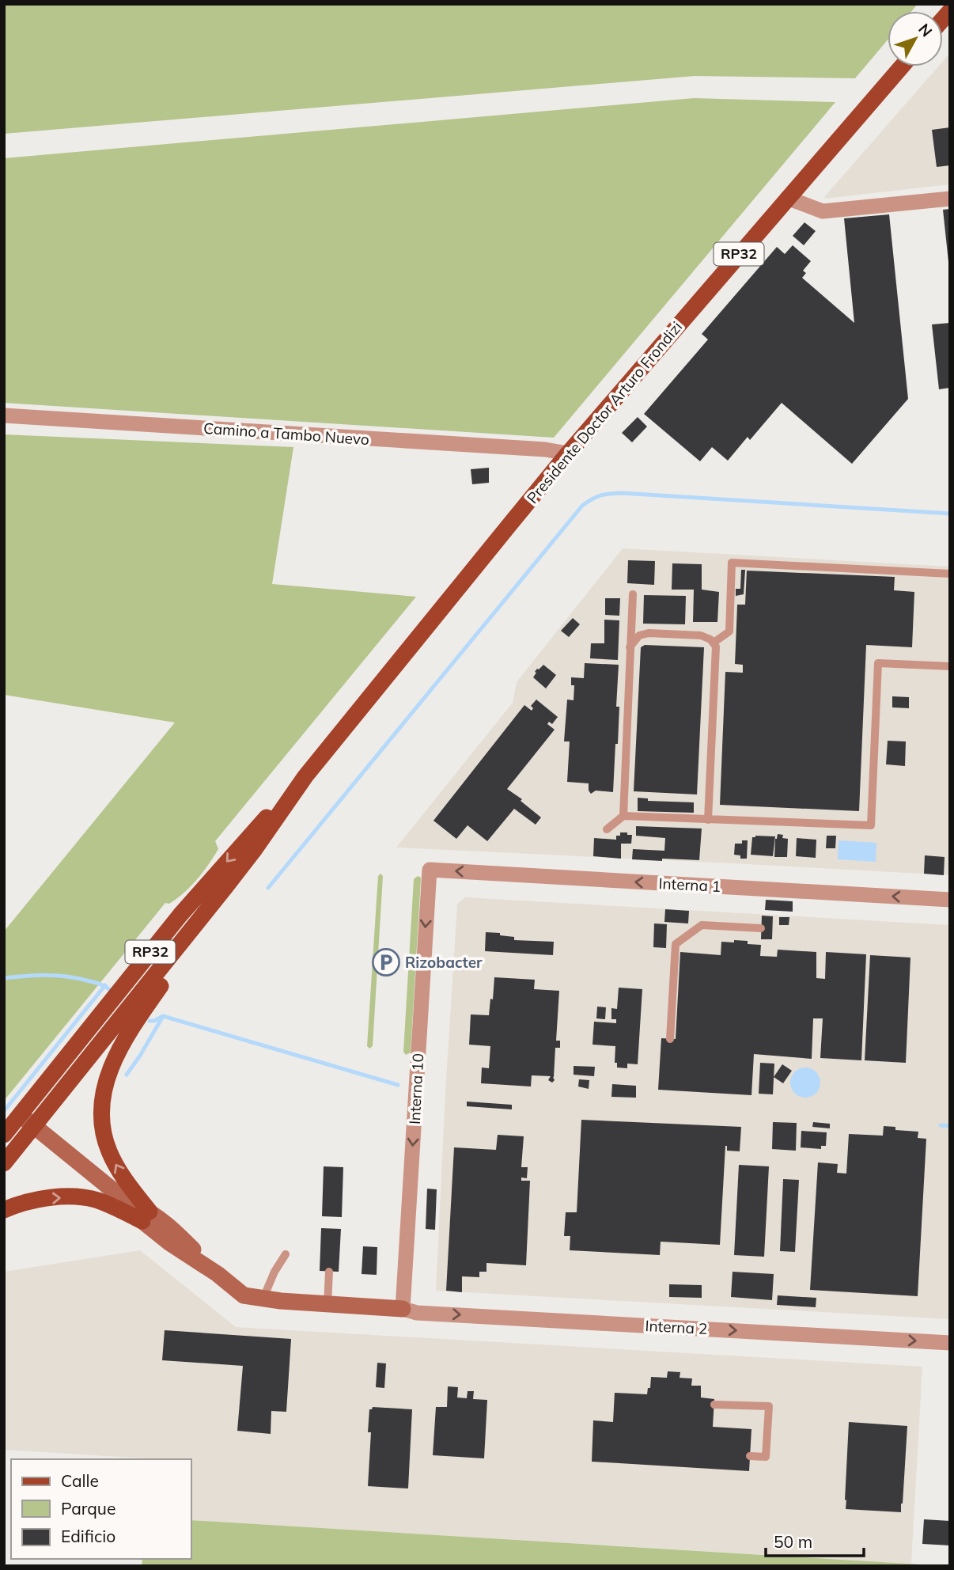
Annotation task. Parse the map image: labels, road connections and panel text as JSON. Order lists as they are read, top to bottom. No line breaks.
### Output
{"streets":{"main road":["RP32","Presidente Doctor Arturo Frondizi"],"street":["Camino a Tambo Nuevo","Interna 1","Interna 10","Interna 2"]},"crossings":[["Presidente Doctor Arturo Frondizi","Camino a Tambo Nuevo"],["Interna 1","Interna 10"],["Interna 10","Interna 2"]],"one_way":["Interna 1","Interna 10","Interna 2"],"places":{"parking":["Rizobacter"]},"legend":["Calle","Parque","Edificio"],"scale_bar":"50 m","north":"top right"}
